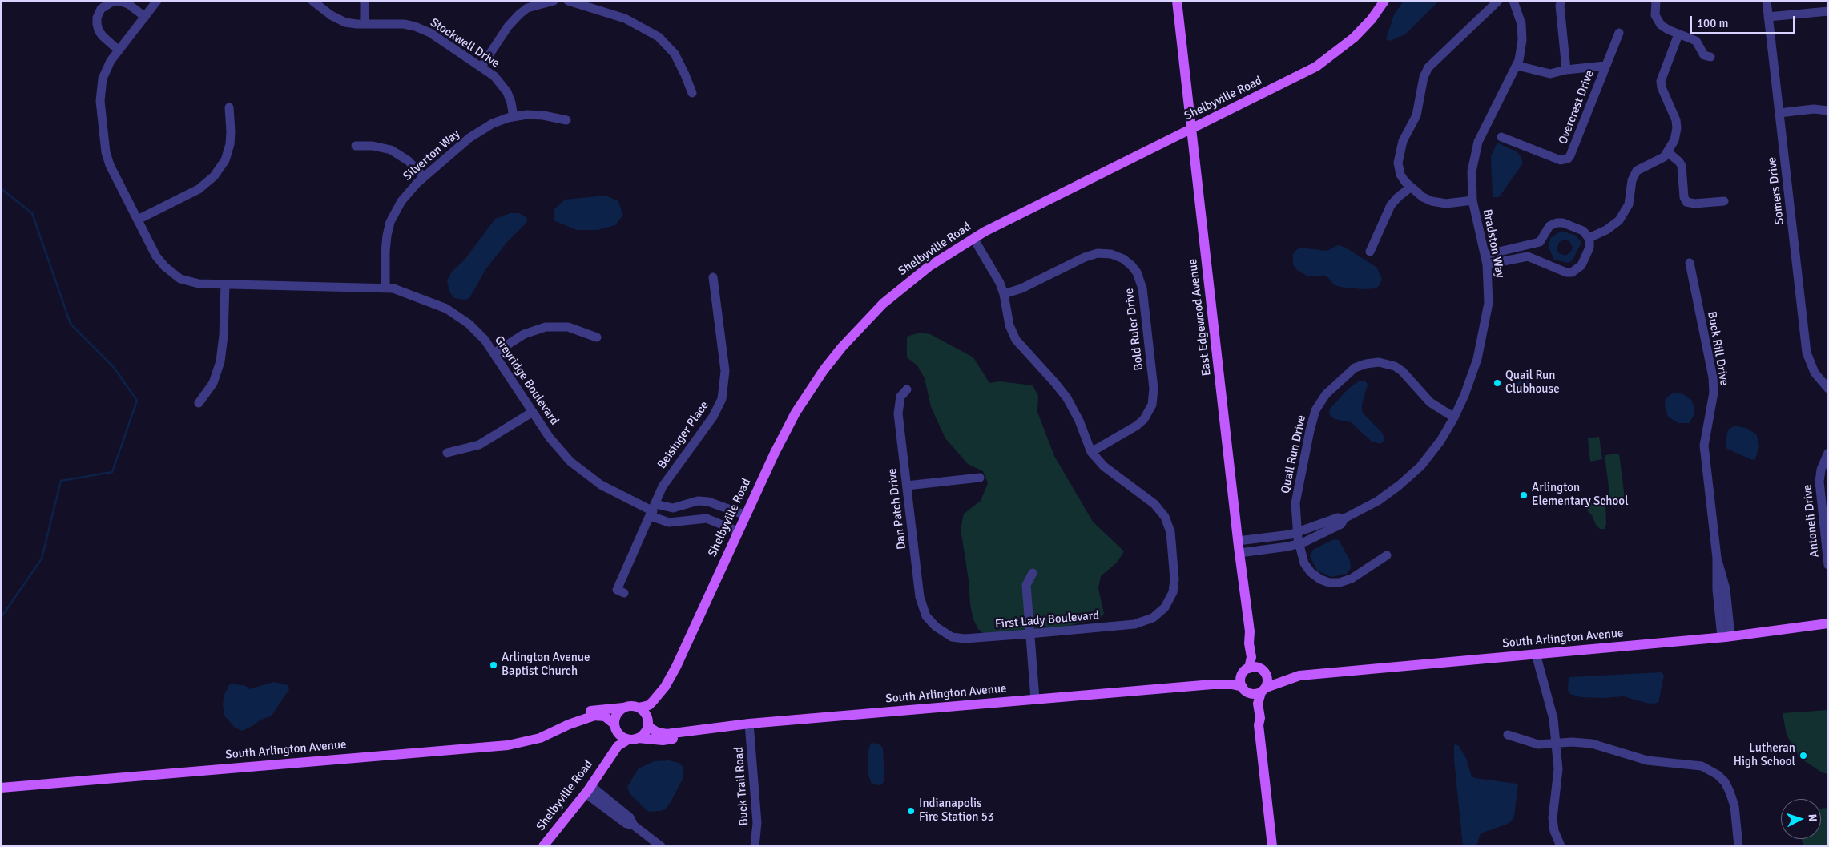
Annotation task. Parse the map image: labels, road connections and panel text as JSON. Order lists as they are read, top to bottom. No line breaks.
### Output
{"streets":{"main road":["Shelbyville Road","East Edgewood Avenue","South Arlington Avenue"],"street":["Stockwell Drive","Overcrest Drive","Silverton Way","Somers Drive","Bradston Way","Bold Ruler Drive","Buck Rill Drive","Greyridge Boulevard","Beisinger Place","Quail Run Drive","Dan Patch Drive","Antoneli Drive","First Lady Boulevard","Buck Trail Road"]},"crossings":[["Stockwell Drive","Silverton Way"],["Shelbyville Road","East Edgewood Avenue"],["Shelbyville Road","Greyridge Boulevard"],["Overcrest Drive","Bradston Way"],["Silverton Way","Greyridge Boulevard"],["Bradston Way","East Edgewood Avenue"],["Bradston Way","Quail Run Drive"],["Bold Ruler Drive","First Lady Boulevard"],["Buck Rill Drive","South Arlington Avenue"],["Greyridge Boulevard","Beisinger Place"],["Dan Patch Drive","First Lady Boulevard"],["South Arlington Avenue","Buck Trail Road"]],"places":["Quail Run Clubhouse","Arlington Elementary School","Arlington Avenue Baptist Church","Lutheran High School","Indianapolis Fire Station 53"],"scale_bar":"100 m","north":"right"}
